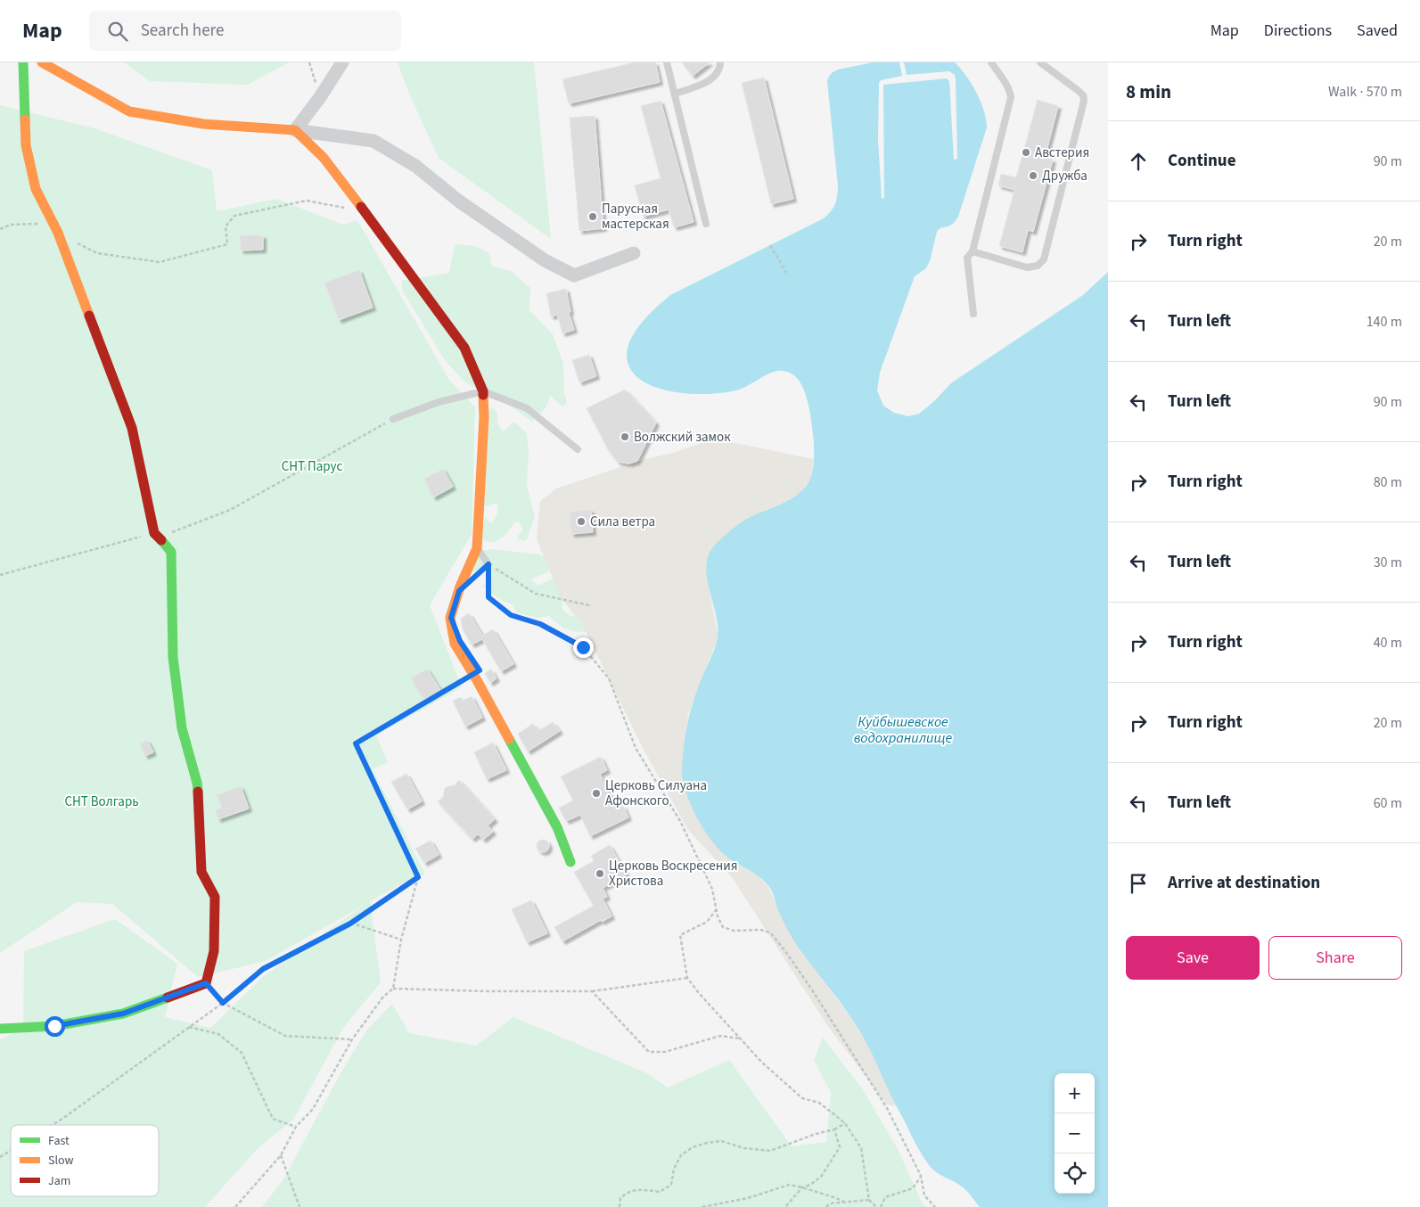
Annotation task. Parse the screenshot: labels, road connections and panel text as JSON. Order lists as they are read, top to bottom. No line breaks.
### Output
{"water":["Куйбышевское водохранилище"],"parks":["СНТ Парус","СНТ Волгарь"],"places":["Австерия","Дружба","Парусная мастерская","Волжский замок","Сила ветра","Церковь Силуана Афонского","Церковь Воскресения Христова"],"legend":["Fast","Slow","Jam"],"page":{"header":"Map","search":"Search here","nav":["Map","Directions","Saved"],"heading":["8 min","Walk · 570 m"],"list":[["Continue","90 m"],["Turn right","20 m"],["Turn left","140 m"],["Turn left","90 m"],["Turn right","80 m"],["Turn left","30 m"],["Turn right","40 m"],["Turn right","20 m"],["Turn left","60 m"],"Arrive at destination"],"buttons":["Save","Share"],"map_buttons":["+","−"]}}
